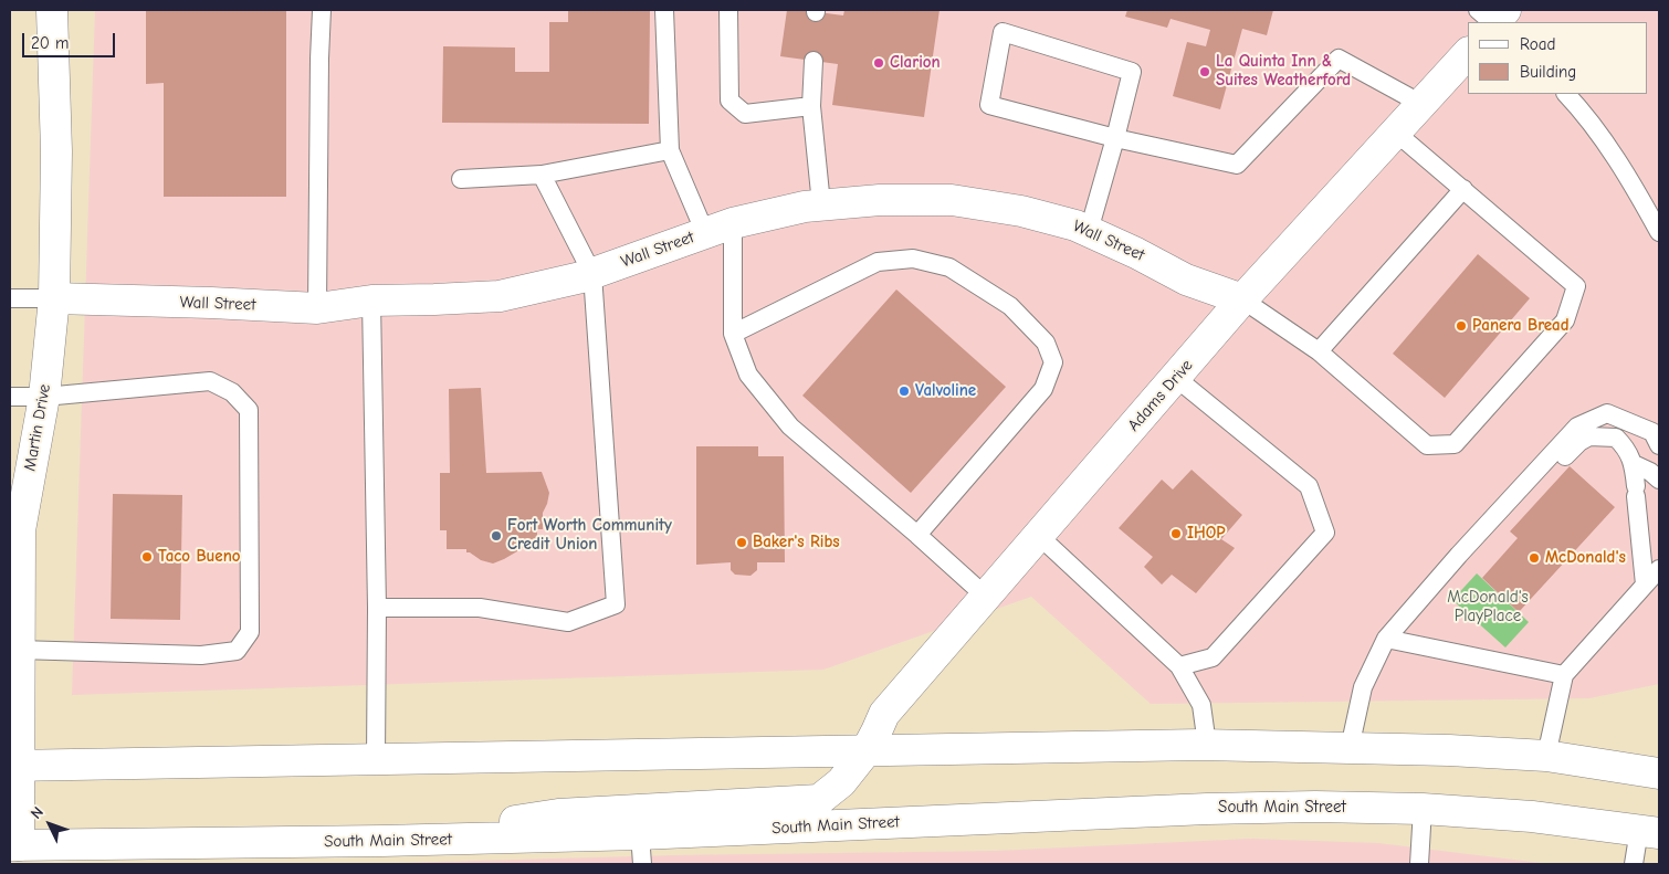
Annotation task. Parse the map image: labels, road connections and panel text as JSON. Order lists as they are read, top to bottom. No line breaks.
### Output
{"streets":{"main road":["Wall Street","Adams Drive","Martin Drive","South Main Street"]},"crossings":[["Wall Street","Adams Drive"],["Wall Street","Martin Drive"],["Adams Drive","South Main Street"],["Martin Drive","South Main Street"]],"parks":["McDonald's PlayPlace"],"places":["Clarion","La Quinta Inn & Suites Weatherford","Panera Bread","Valvoline","IHOP","Fort Worth Community Credit Union","Baker's Ribs","Taco Bueno","McDonald's"],"legend":["Road","Building"],"scale_bar":"20 m","north":"top left"}
